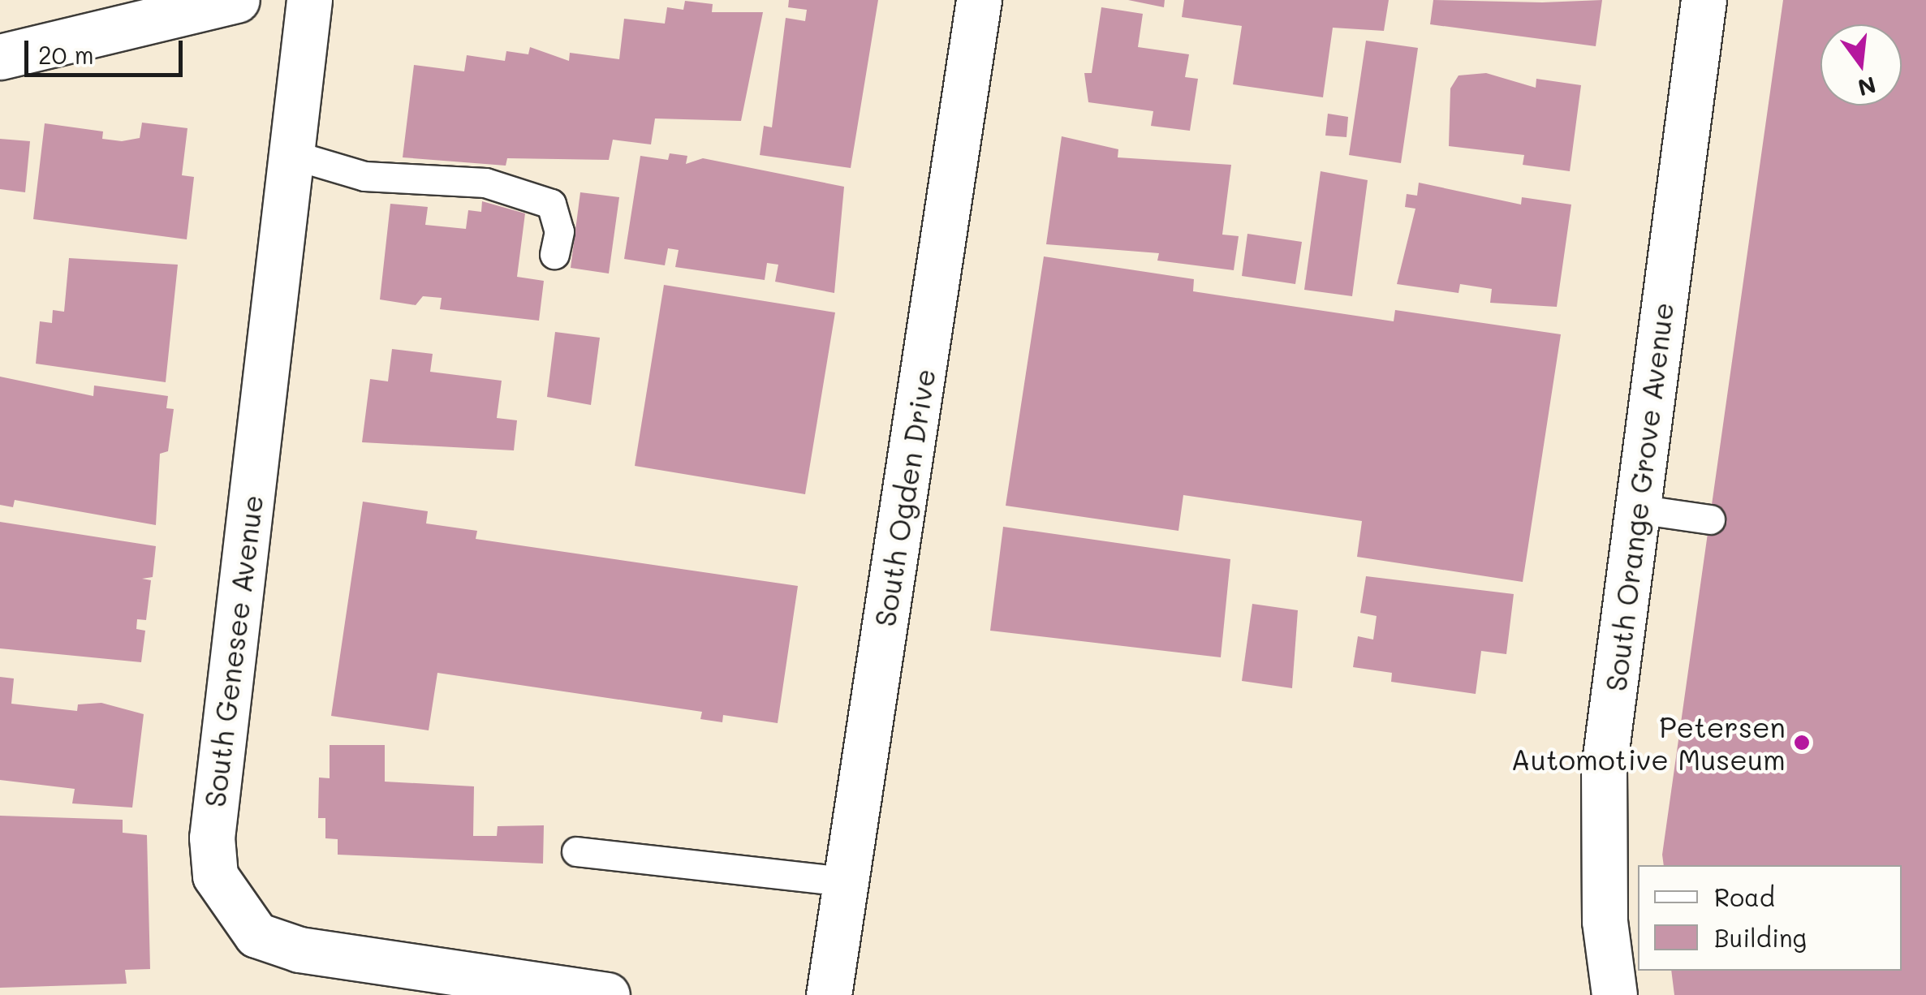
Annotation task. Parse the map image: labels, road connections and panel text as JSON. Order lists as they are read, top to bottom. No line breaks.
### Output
{"streets":{"street":["South Orange Grove Avenue","South Ogden Drive","South Genesee Avenue"]},"places":["Petersen Automotive Museum"],"legend":["Road","Building"],"scale_bar":"20 m","north":"bottom"}
